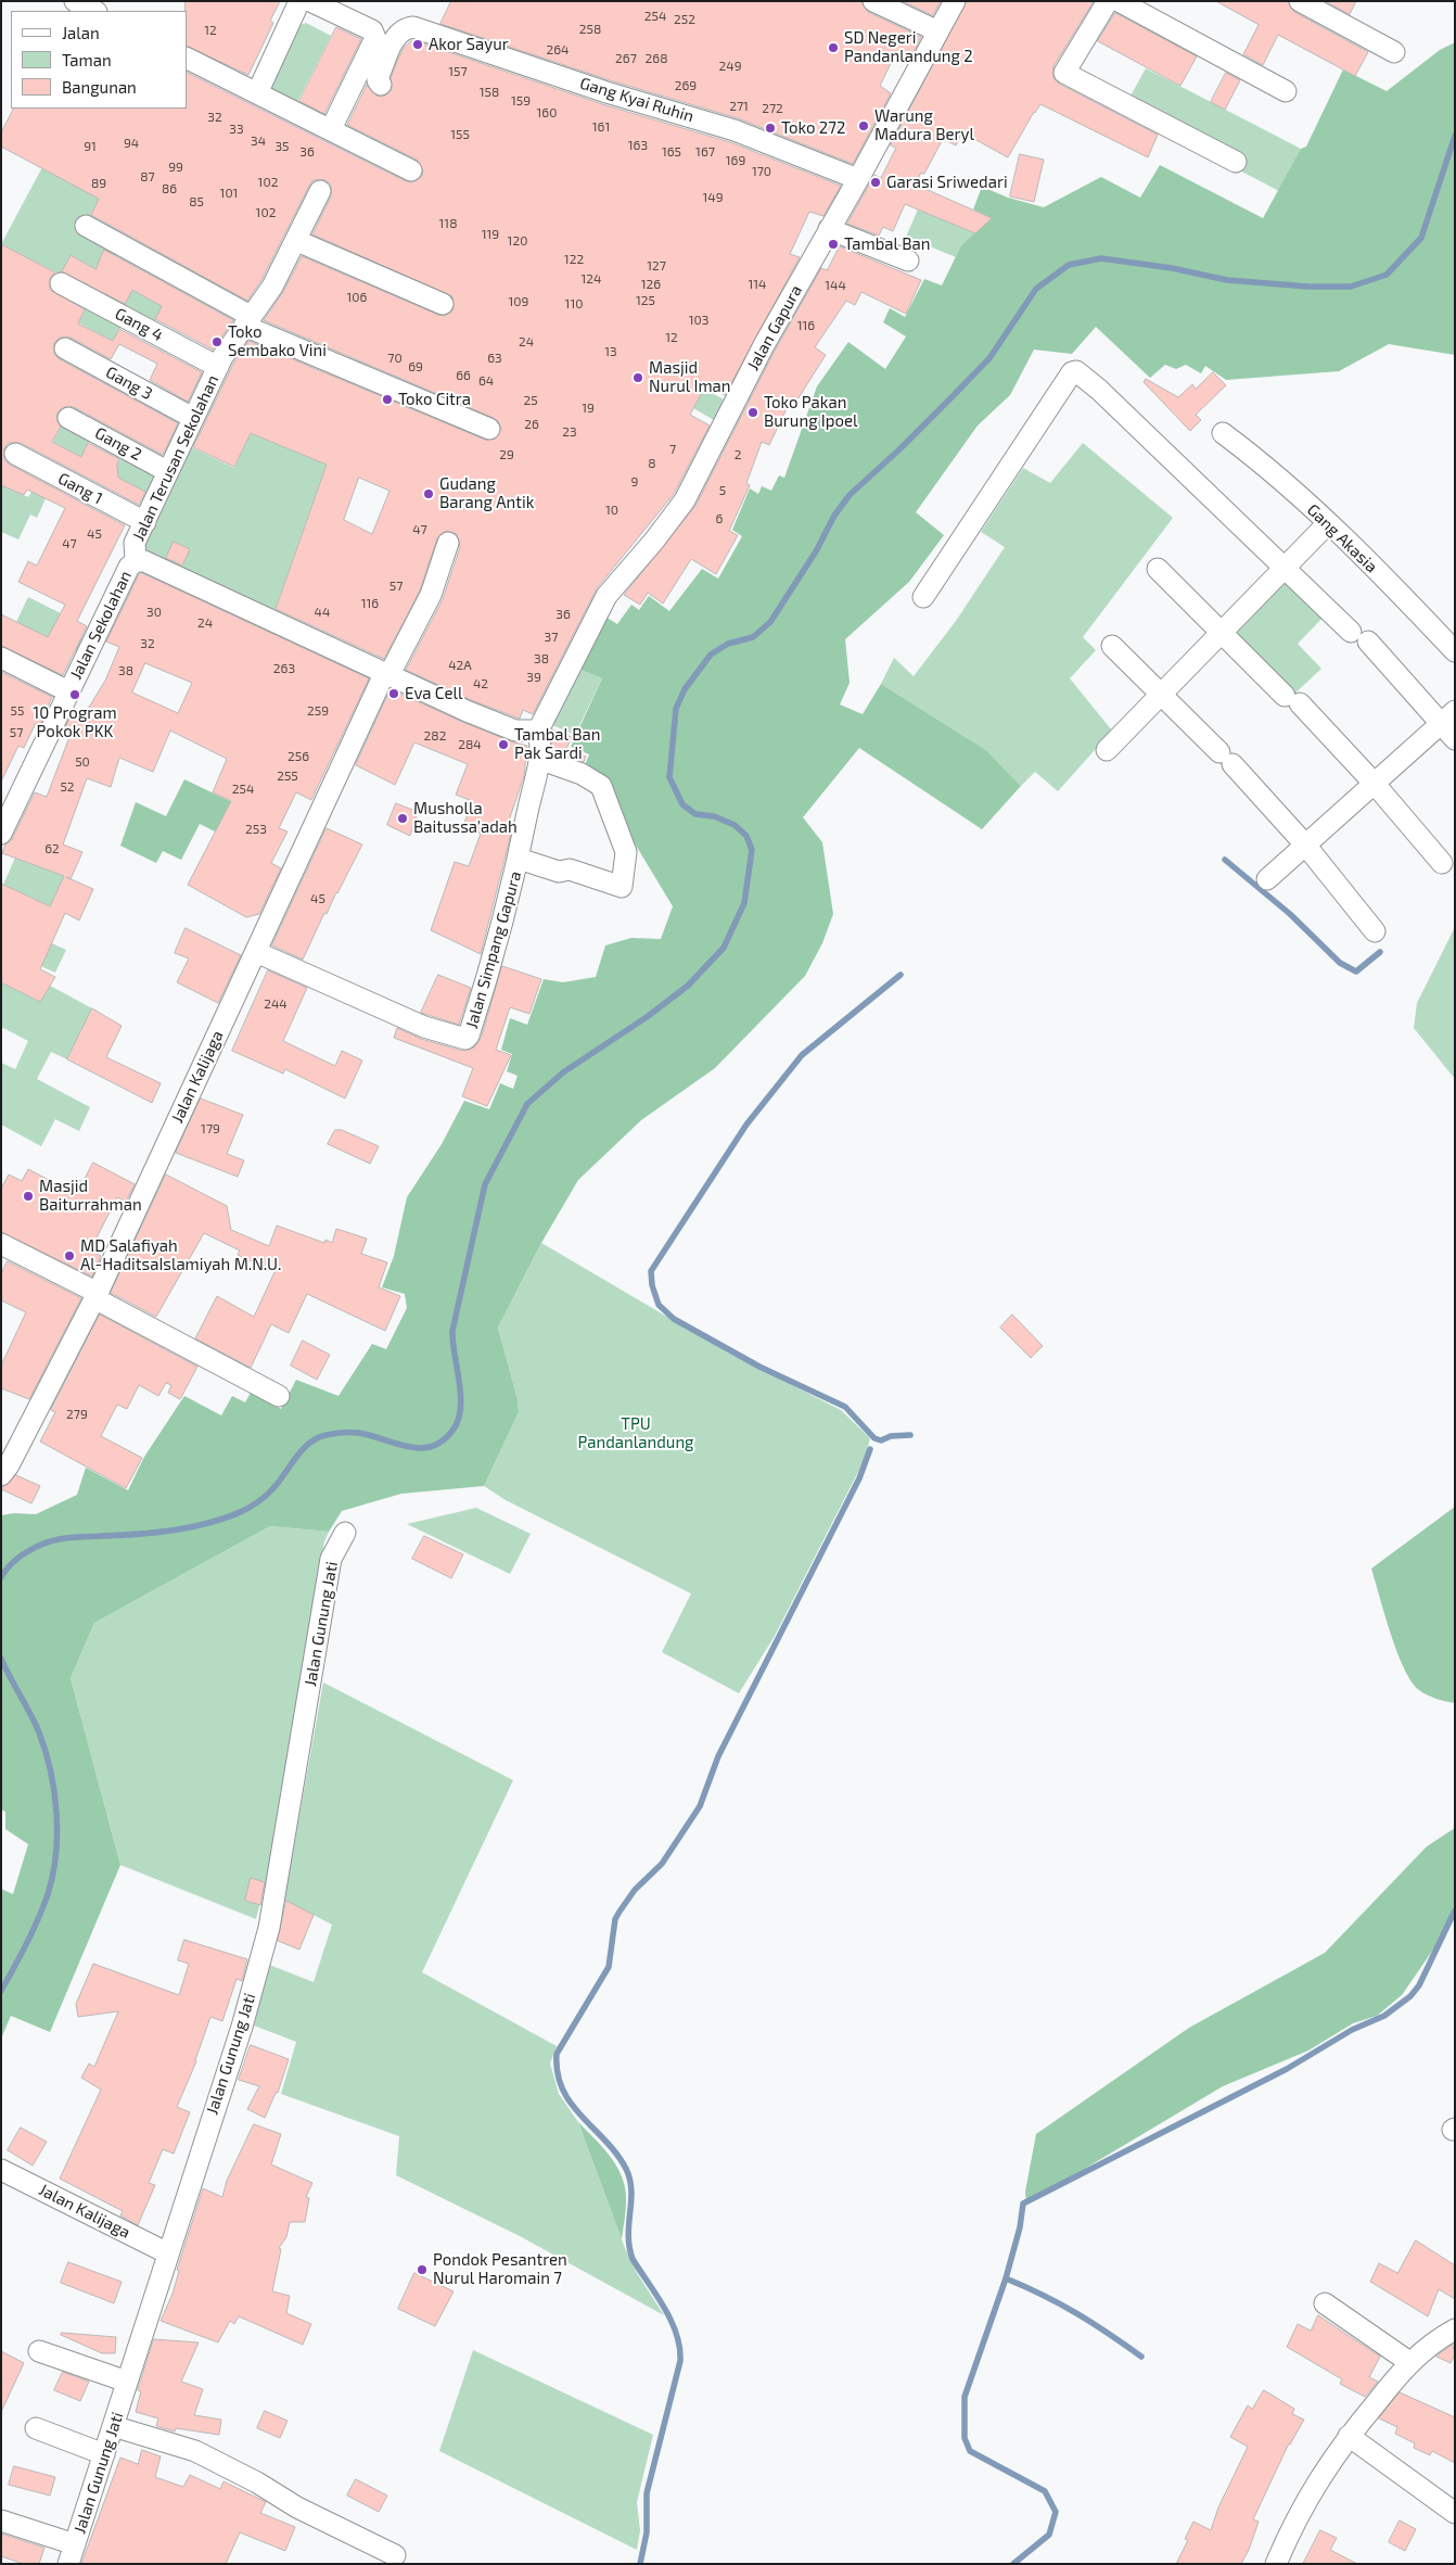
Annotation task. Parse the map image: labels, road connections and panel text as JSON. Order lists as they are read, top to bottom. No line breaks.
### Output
{"streets":{"street":["Gang Kyai Ruhin","Gang 4","Jalan Gapura","Gang 3","Gang 2","Jalan Terusan Sekolahan","Gang 1","Gang Akasia","Jalan Sekolahan","Jalan Simpang Gapura","Jalan Kalijaga","Jalan Gunung Jati"]},"crossings":[["Gang Kyai Ruhin","Jalan Gapura"],["Gang 4","Jalan Terusan Sekolahan"],["Jalan Gapura","Jalan Simpang Gapura"],["Gang 3","Jalan Terusan Sekolahan"],["Gang 2","Jalan Terusan Sekolahan"],["Jalan Terusan Sekolahan","Gang 1"],["Jalan Terusan Sekolahan","Jalan Sekolahan"],["Jalan Simpang Gapura","Jalan Kalijaga"],["Jalan Kalijaga","Jalan Gunung Jati"]],"parks":["TPU Pandanlandung"],"places":["Akor Sayur","SD Negeri Pandanlandung 2","Warung Madura Beryl","Toko 272","Garasi Sriwedari","Tambal Ban","Toko Sembako Vini","Masjid Nurul Iman","Toko Citra","Toko Pakan Burung Ipoel","Gudang Barang Antik","Eva Cell","10 Program Pokok PKK","Tambal Ban Pak Sardi","Musholla Baitussa'adah","Masjid Baiturrahman","MD Salafiyah Al-HaditsaIslamiyah M.N.U.","Pondok Pesantren Nurul Haromain 7"],"house_numbers":["254","252","258","12","264","267","268","249","157","269","158","159","271","272","160","32","161","33","155","34","94","163","91","35","36","165","167","169","99","170","87","102","89","86","101","149","85","102","118","119","120","122","127","124","126","114","144","106","125","109","110","103","116","12","24","13","70","63","69","66","64","25","19","26","23","7","29","2","8","9","5","10","6","47","45","47","57","116","30","44","36","24","37","32","38","42A","263","38","39","42","55","259","57","282","284","256","50","255","52","254","253","62","45","244","179","279"],"legend":["Jalan","Taman","Bangunan"]}
